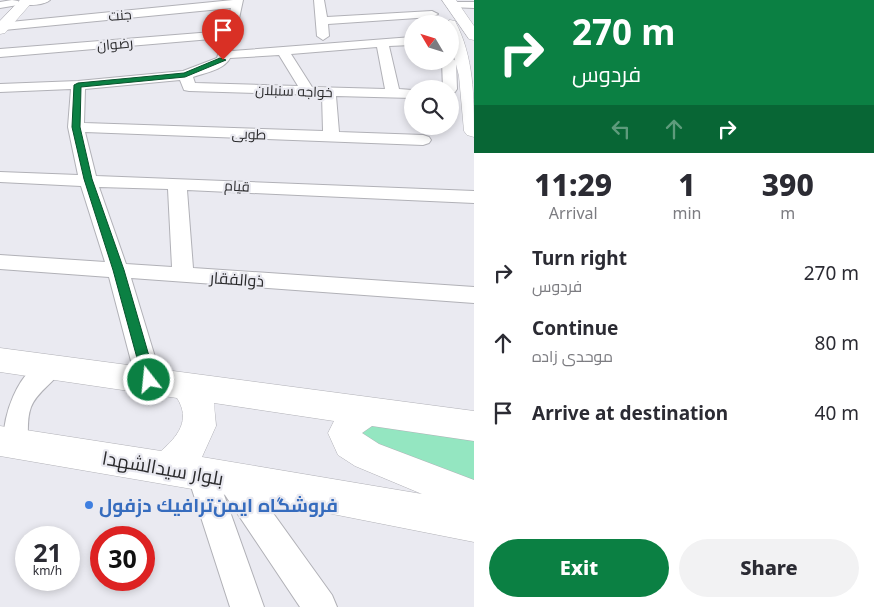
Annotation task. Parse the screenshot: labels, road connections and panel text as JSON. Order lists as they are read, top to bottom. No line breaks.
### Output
{"streets":{"main road":["بلوار سیدالشهدا"],"street":["جنت","رضوان","خواجه سنبلان","طوبی","قیام","ذوالفقار"]},"crossings":[["جنت","رضوان"]],"places":["فروشگاه ايمن‌ترافيك دزفول"],"north":"top left","page":{"turn":["270 m","فردوس"],"eta":["11:29","Arrival","1","min","390","m"],"list":[{"name":"Turn right","note":"فردوس","value":"270 m"},{"name":"Continue","note":"موحدی زاده","value":"80 m"},{"name":"Arrive at destination","value":"40 m"}],"speed":"21 km/h","limit":"30","buttons":["Exit","Share"]}}
